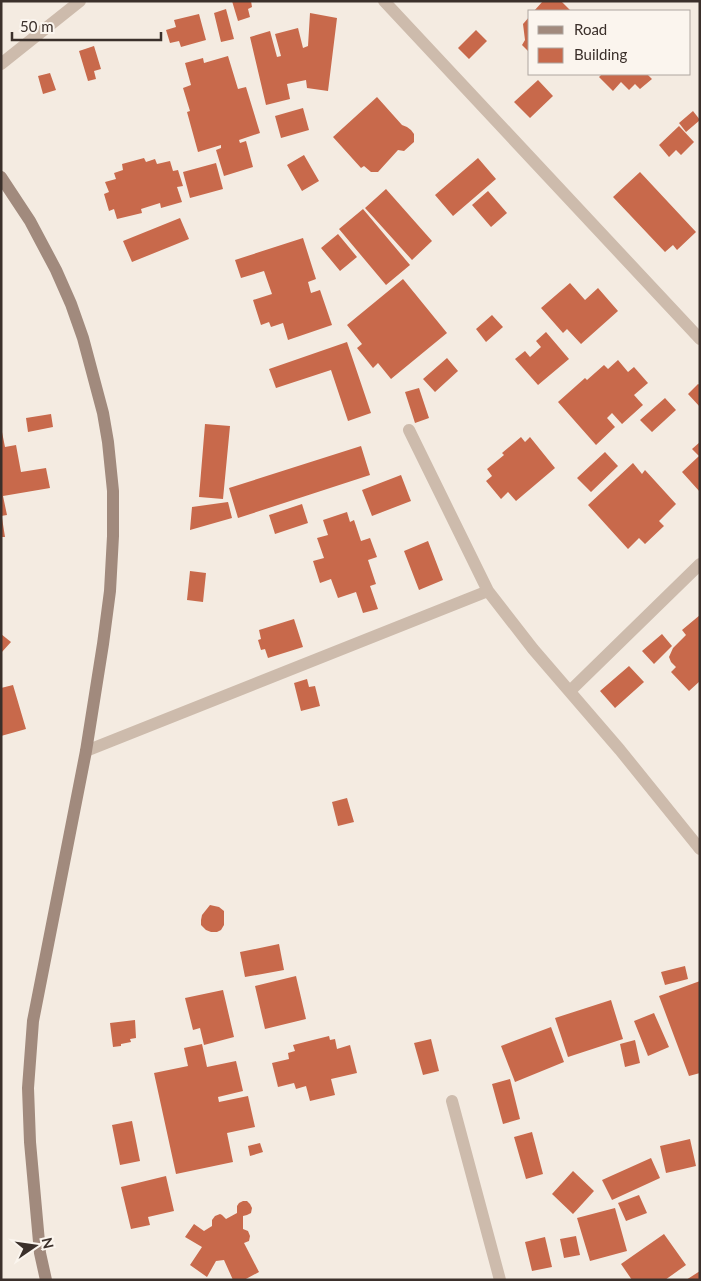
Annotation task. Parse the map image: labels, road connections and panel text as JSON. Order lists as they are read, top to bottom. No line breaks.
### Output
{"legend":["Road","Building"],"scale_bar":"50 m","north":"right"}
